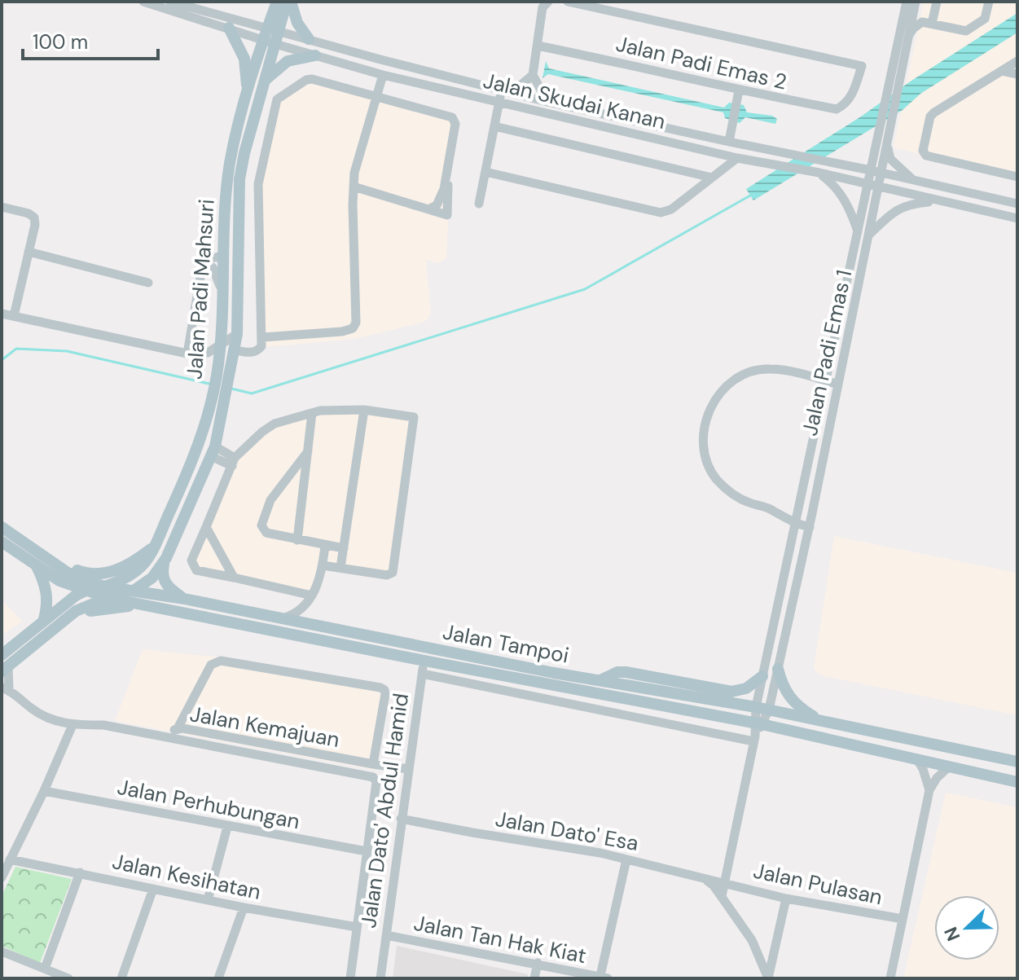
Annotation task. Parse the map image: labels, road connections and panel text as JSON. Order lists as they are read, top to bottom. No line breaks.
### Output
{"streets":{"main road":["Jalan Padi Mahsuri","Jalan Tampoi"],"street":["Jalan Padi Emas 2","Jalan Skudai Kanan","Jalan Padi Emas 1","Jalan Kemajuan","Jalan Perhubungan","Jalan Dato' Abdul Hamid","Jalan Dato' Esa","Jalan Kesihatan","Jalan Pulasan","Jalan Tan Hak Kiat"]},"crossings":[["Jalan Skudai Kanan","Jalan Padi Mahsuri"],["Jalan Skudai Kanan","Jalan Padi Emas 1"],["Jalan Padi Mahsuri","Jalan Tampoi"],["Jalan Padi Emas 1","Jalan Tampoi"],["Jalan Padi Emas 1","Jalan Dato' Esa"],["Jalan Padi Emas 1","Jalan Pulasan"],["Jalan Tampoi","Jalan Dato' Abdul Hamid"],["Jalan Kemajuan","Jalan Dato' Abdul Hamid"],["Jalan Dato' Abdul Hamid","Jalan Dato' Esa"],["Jalan Dato' Abdul Hamid","Jalan Tan Hak Kiat"],["Jalan Dato' Esa","Jalan Pulasan"]],"scale_bar":"100 m","north":"bottom left"}
